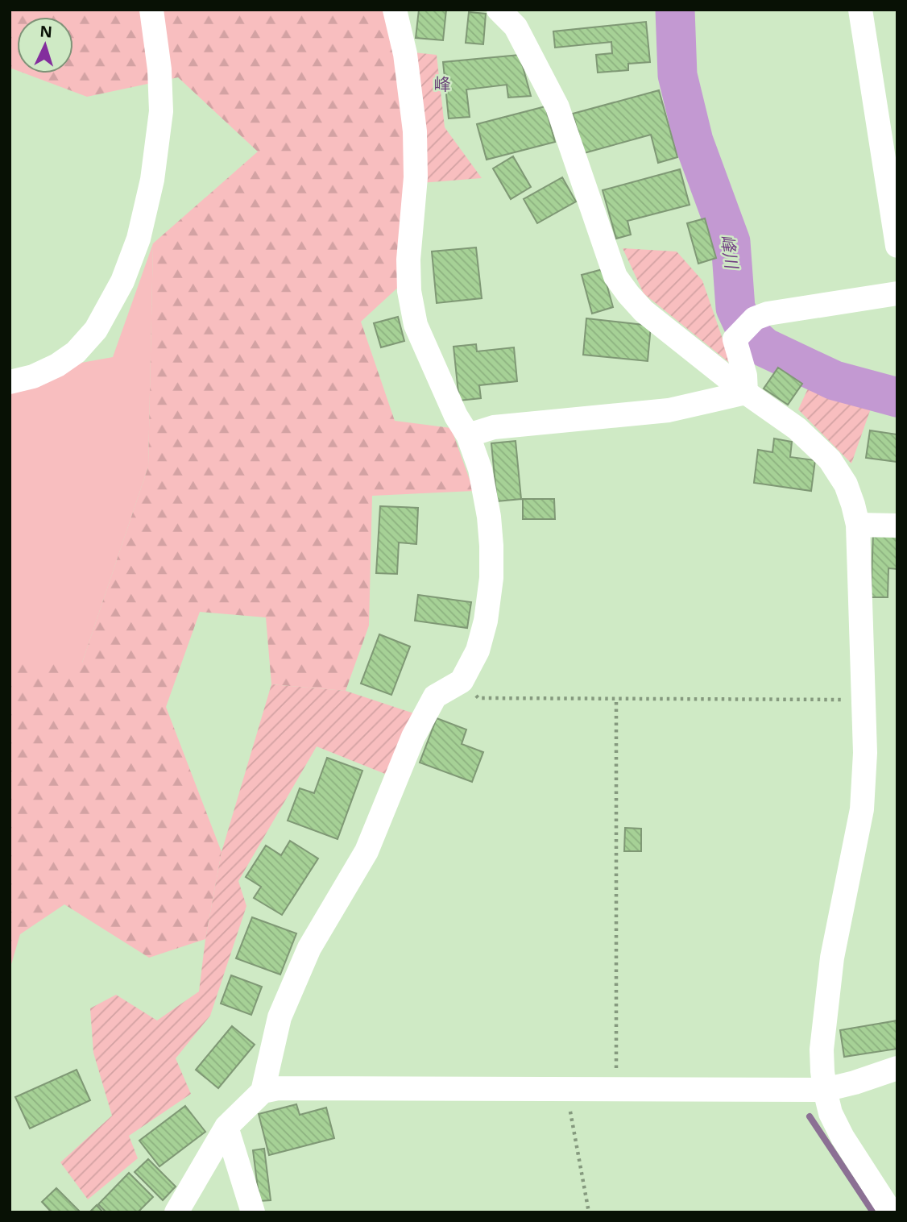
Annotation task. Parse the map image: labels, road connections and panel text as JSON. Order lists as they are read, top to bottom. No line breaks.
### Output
{"districts":["峰"],"water":["峰川"],"north":"top"}
